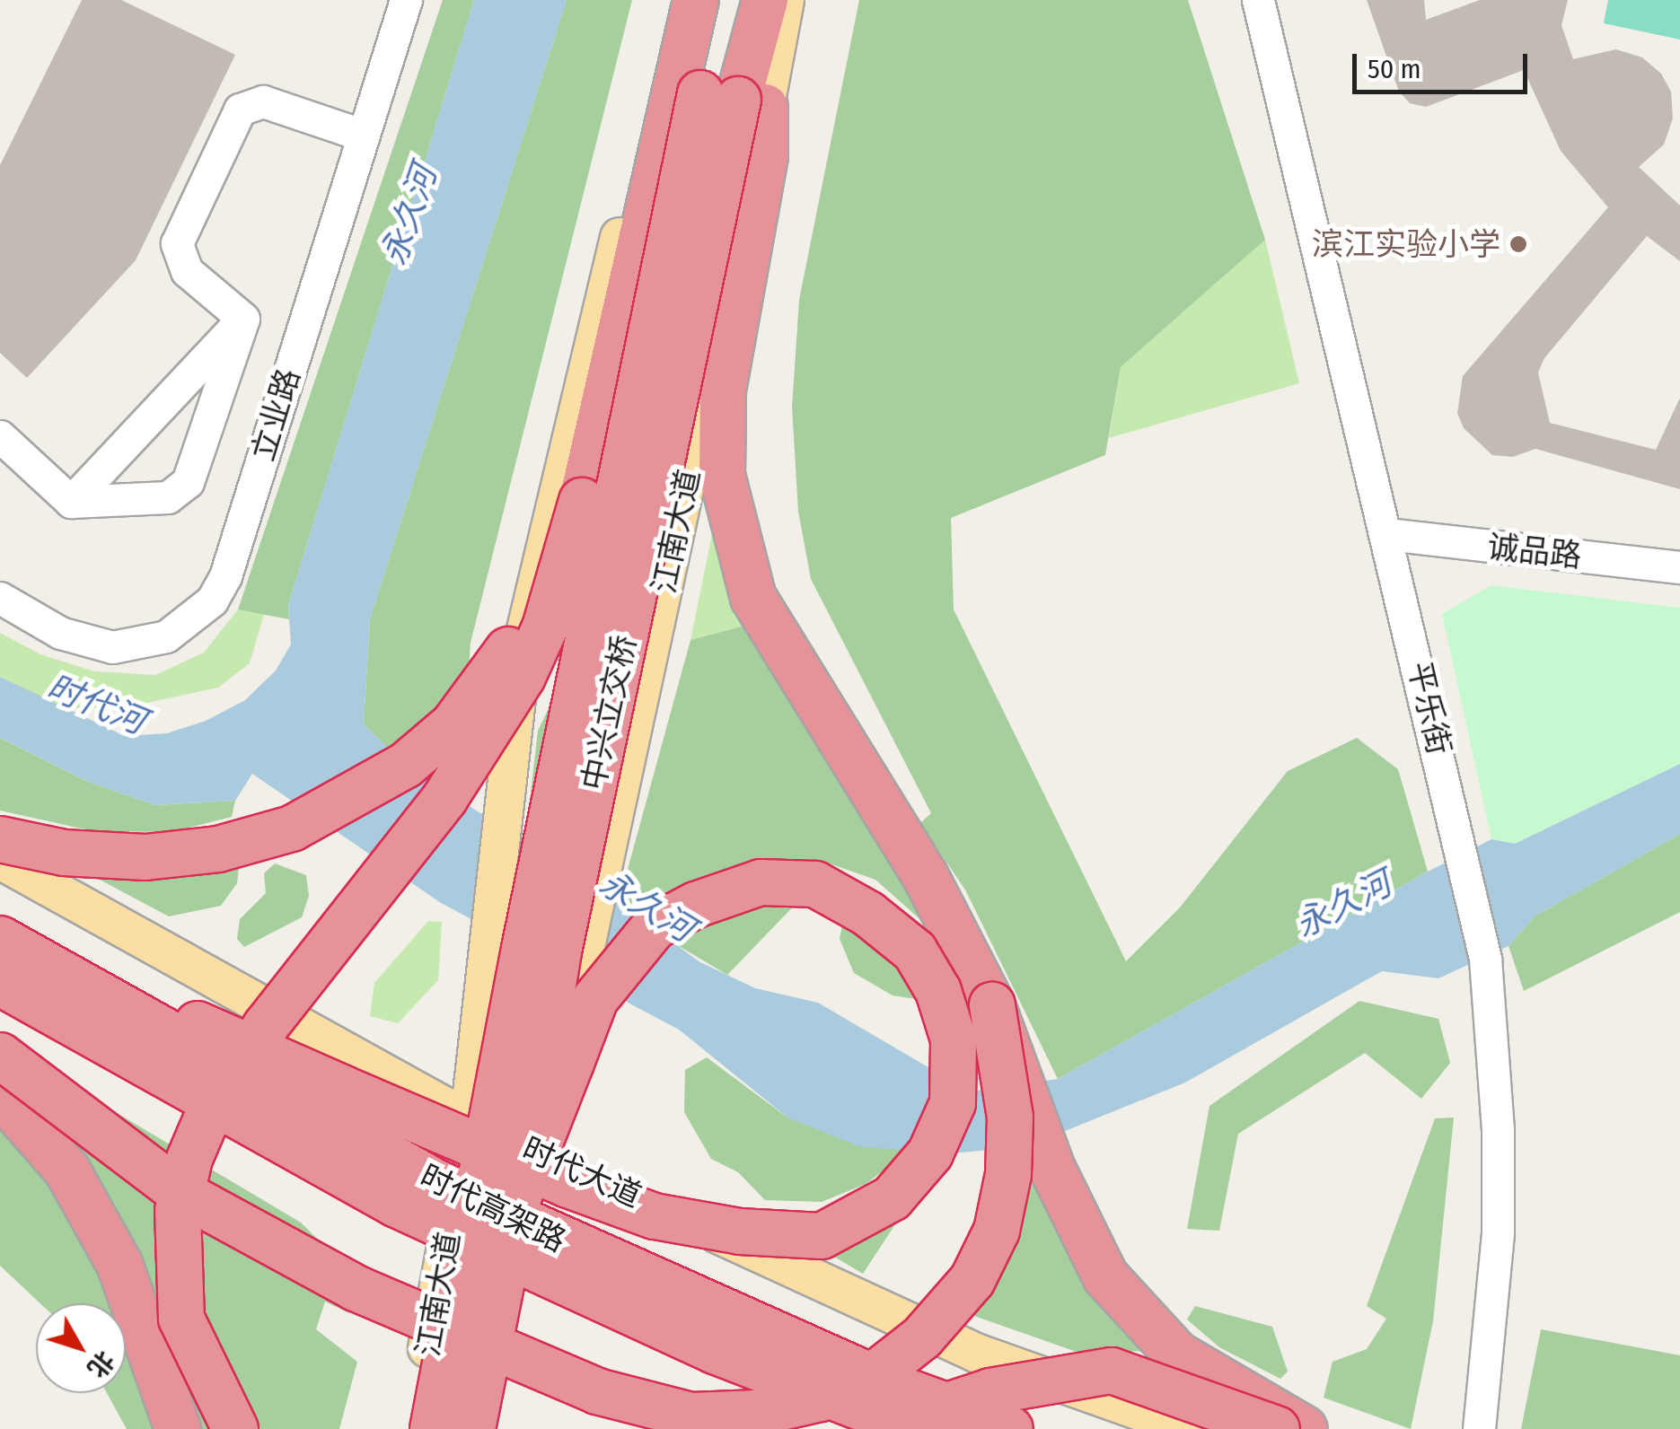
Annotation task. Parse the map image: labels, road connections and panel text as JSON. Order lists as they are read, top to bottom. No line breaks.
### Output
{"streets":{"highway":["中兴立交桥","时代高架路"],"main road":["江南大道","时代大道"],"street":["立业路","诚品路","平乐街"]},"crossings":[["江南大道","中兴立交桥"],["江南大道","时代大道"],["诚品路","平乐街"]],"water":["永久河","时代河"],"places":["滨江实验小学"],"scale_bar":"50 m","north":"bottom right"}
